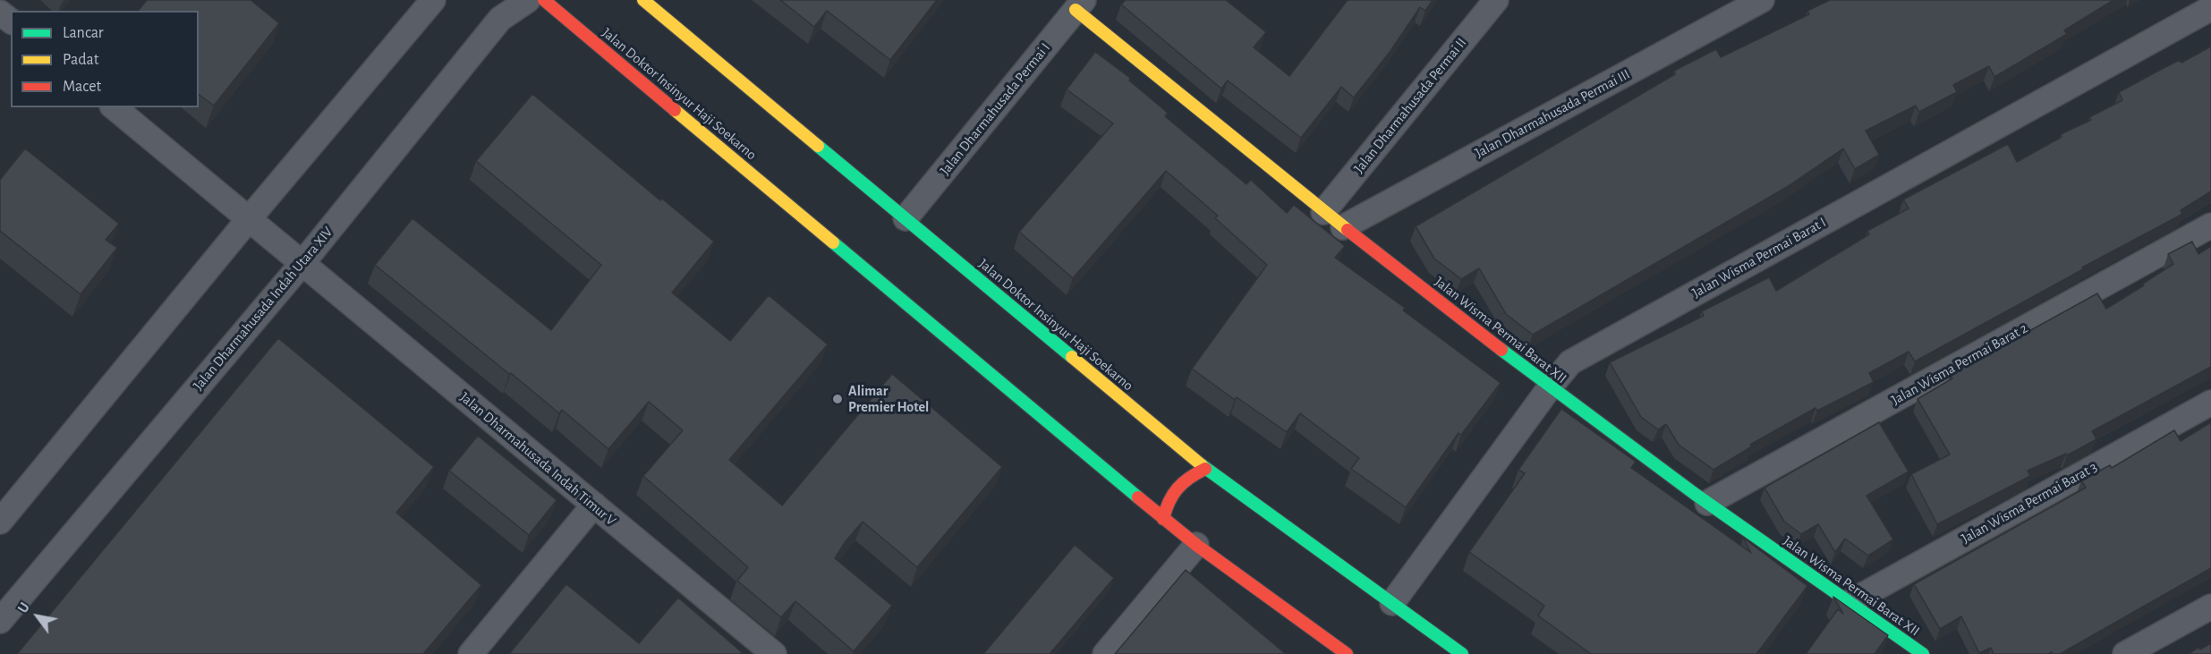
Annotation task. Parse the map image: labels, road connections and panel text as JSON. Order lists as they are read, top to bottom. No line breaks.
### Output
{"streets":{"main road":["Jalan Doktor Insinyur Haji Soekarno","Jalan Wisma Permai Barat XII"],"street":["Jalan Dharmahusada Permai II","Jalan Dharmahusada Permai I","Jalan Dharmahusada Permai III","Jalan Wisma Permai Barat I","Jalan Dharmahusada Indah Utara XIV","Jalan Wisma Permai Barat 2","Jalan Dharmahusada Indah Timur V","Jalan Wisma Permai Barat 3"]},"crossings":[["Jalan Doktor Insinyur Haji Soekarno","Jalan Dharmahusada Permai I"],["Jalan Doktor Insinyur Haji Soekarno","Jalan Wisma Permai Barat I"],["Jalan Dharmahusada Permai II","Jalan Wisma Permai Barat XII"],["Jalan Dharmahusada Permai I","Jalan Wisma Permai Barat XII"],["Jalan Dharmahusada Permai III","Jalan Wisma Permai Barat XII"],["Jalan Wisma Permai Barat I","Jalan Wisma Permai Barat XII"],["Jalan Dharmahusada Indah Utara XIV","Jalan Dharmahusada Indah Timur V"],["Jalan Wisma Permai Barat XII","Jalan Wisma Permai Barat 2"],["Jalan Wisma Permai Barat XII","Jalan Wisma Permai Barat 3"]],"places":["Alimar Premier Hotel"],"legend":["Lancar","Padat","Macet"],"north":"top left"}
